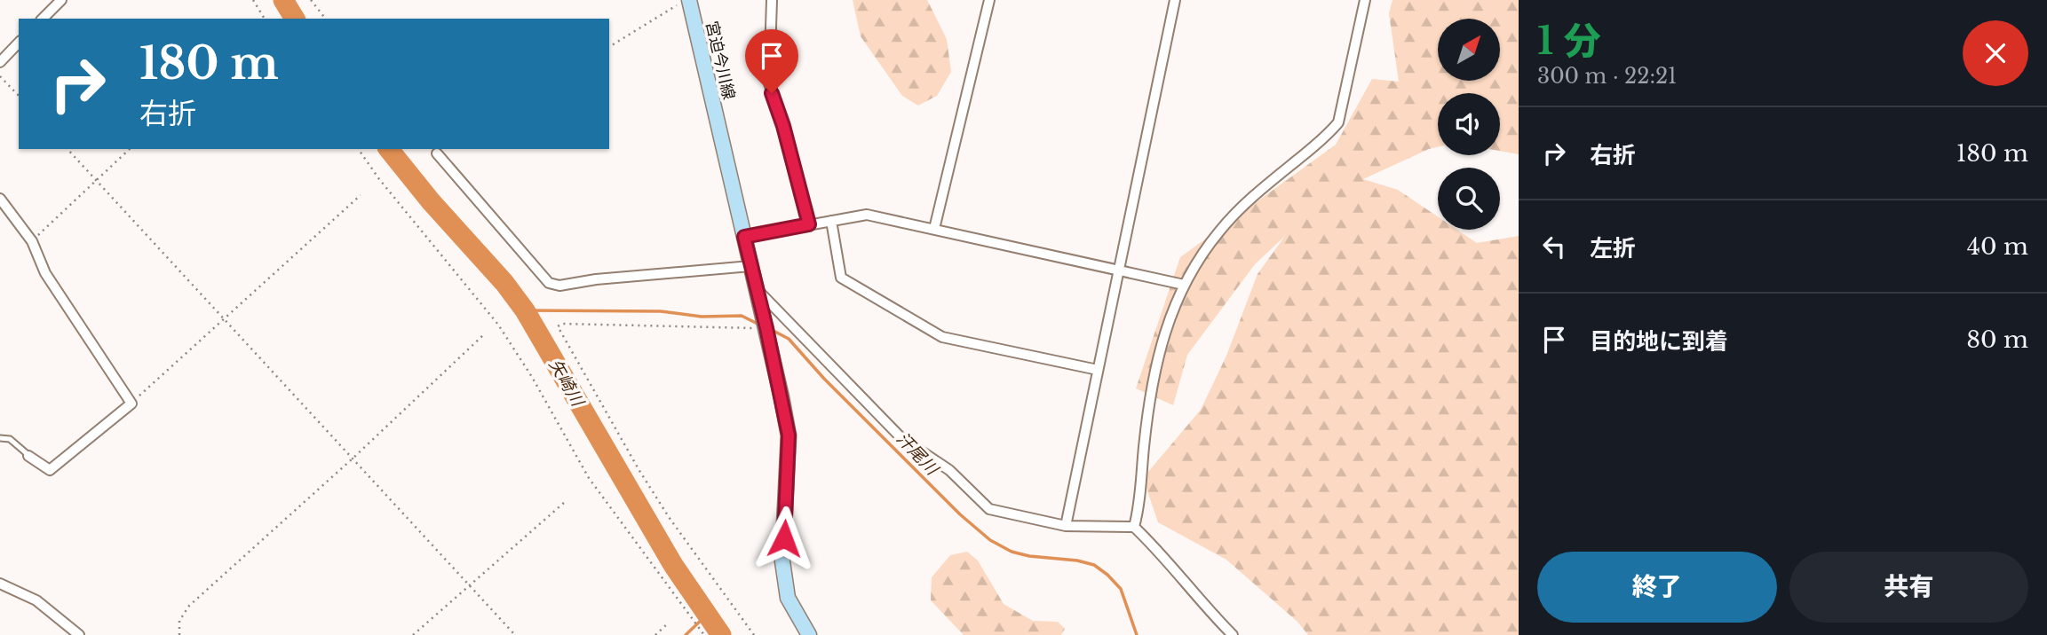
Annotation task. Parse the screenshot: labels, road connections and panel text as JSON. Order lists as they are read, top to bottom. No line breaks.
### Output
{"streets":{"main road":["宮迫今川線"]},"water":["矢崎川","汗尾川"],"north":"top right","page":{"heading":["1 分","300 m · 22:21"],"turn":["180 m","右折"],"list":[{"name":"右折","value":"180 m"},{"name":"左折","value":"40 m"},{"name":"目的地に到着","value":"80 m"}],"buttons":["終了","共有"]}}
